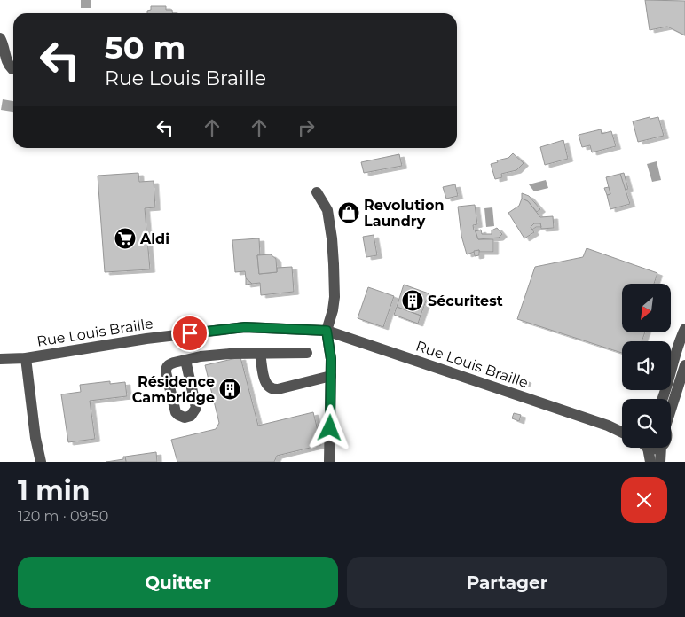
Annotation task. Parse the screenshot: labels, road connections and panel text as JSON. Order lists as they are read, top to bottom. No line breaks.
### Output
{"streets":{"street":["Rue Louis Braille"]},"places":{"shop":["Revolution Laundry"],"supermarket":["Aldi"],"building":["Sécuritest","Résidence Cambridge"]},"north":"bottom left","page":{"turn":["50 m","Rue Louis Braille"],"heading":["1 min","120 m · 09:50"],"buttons":["Quitter","Partager"]}}
